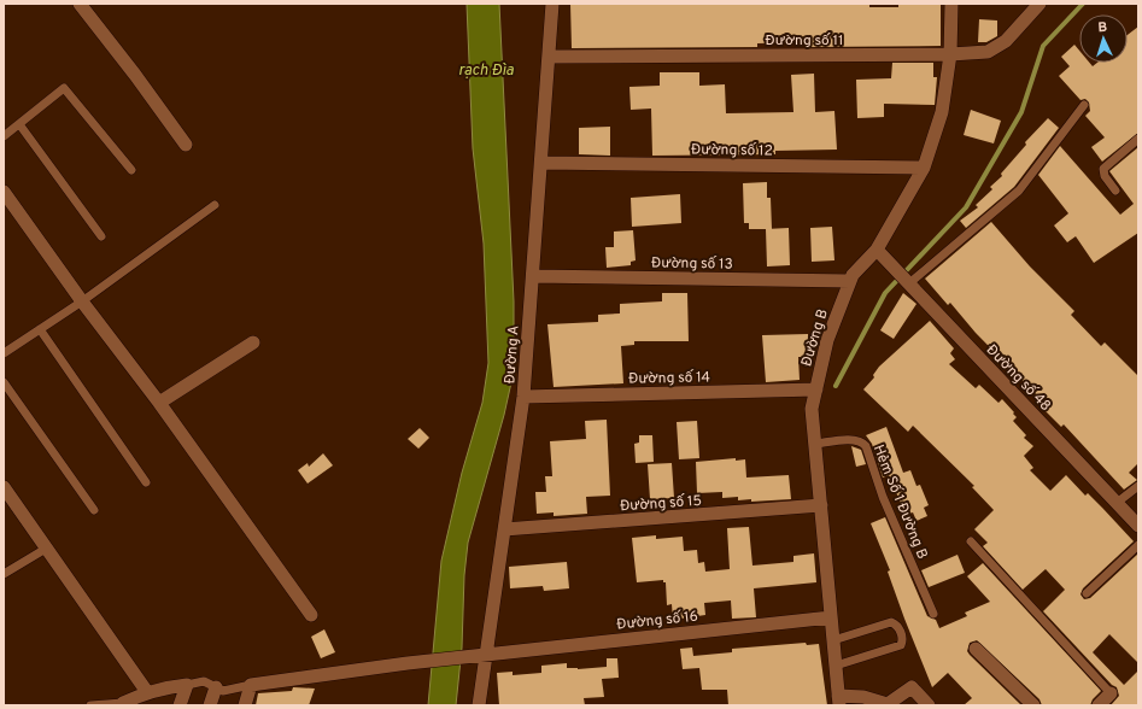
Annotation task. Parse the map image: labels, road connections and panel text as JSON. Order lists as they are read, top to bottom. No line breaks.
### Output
{"streets":{"street":["Đường số 11","Đường số 12","Đường số 13","Đường B","Đường A","Đường số 14","Đường số 48","Đường số 15","Đường số 16"],"lane":["Hẻm Số 1 Đường B"]},"crossings":[["Đường số 11","Đường B"],["Đường số 11","Đường A"],["Đường số 12","Đường B"],["Đường số 12","Đường A"],["Đường số 13","Đường B"],["Đường số 13","Đường A"],["Đường B","Đường số 14"],["Đường B","Đường số 48"],["Đường B","Hẻm Số 1 Đường B"],["Đường B","Đường số 15"],["Đường B","Đường số 16"],["Đường A","Đường số 14"],["Đường A","Đường số 15"],["Đường A","Đường số 16"]],"water":["rạch Đìa"],"north":"top"}
